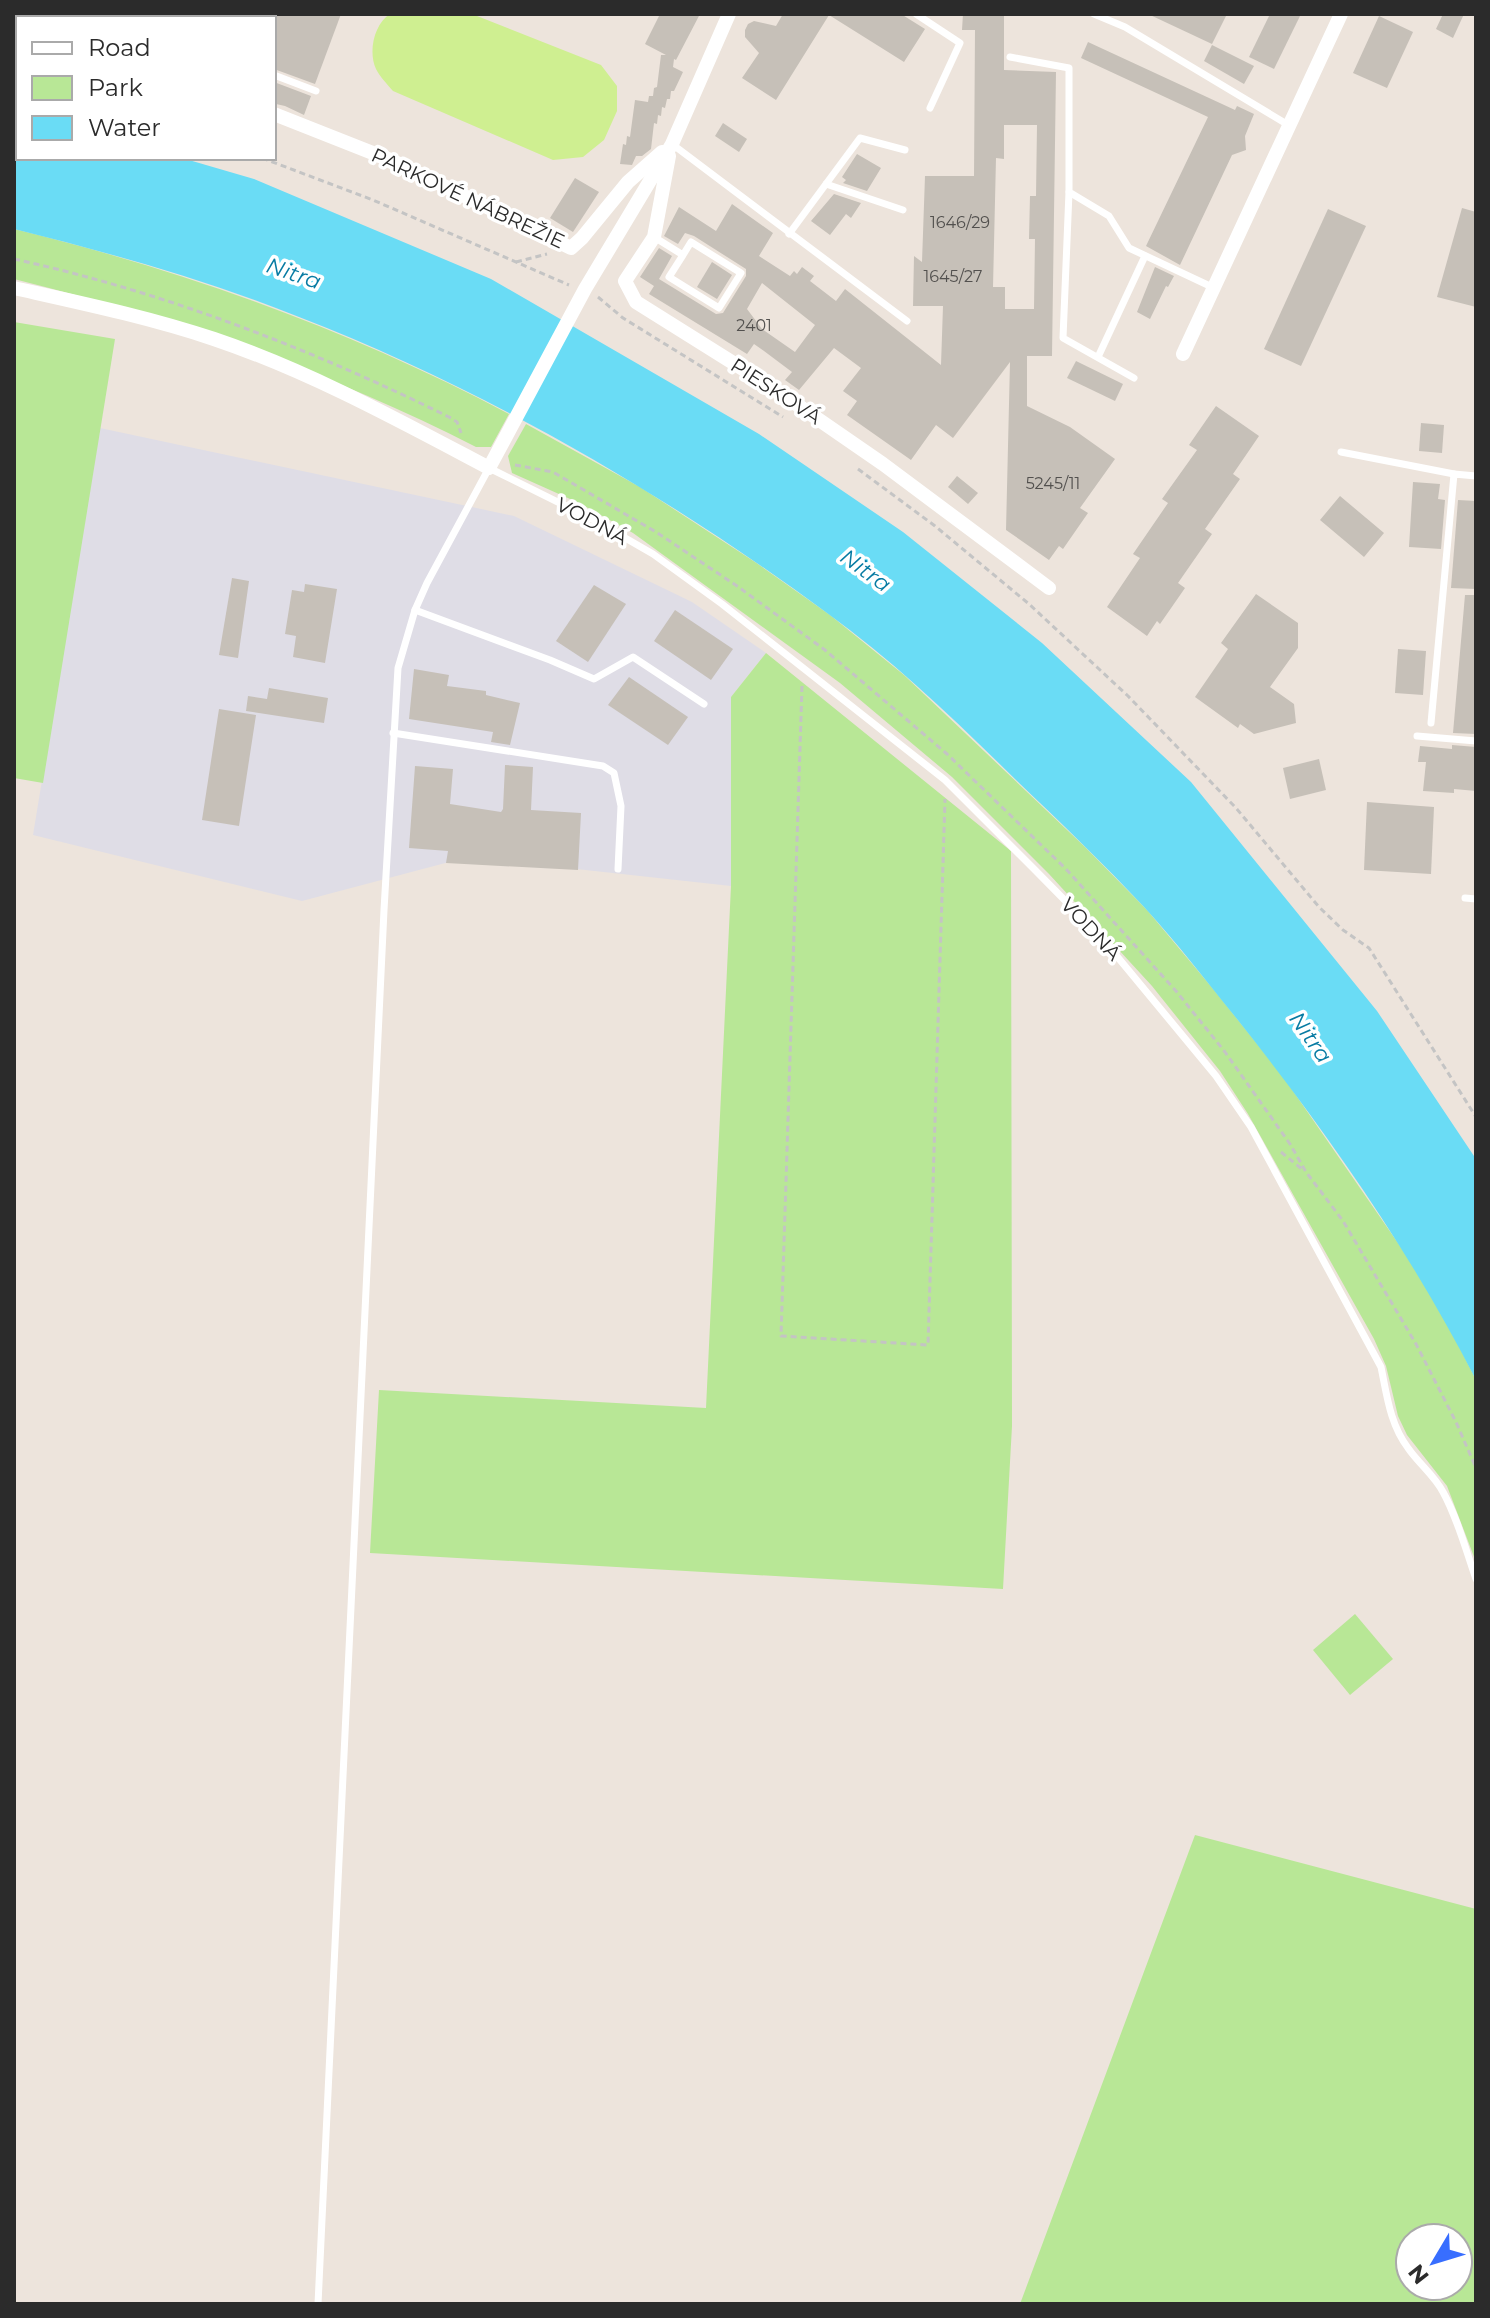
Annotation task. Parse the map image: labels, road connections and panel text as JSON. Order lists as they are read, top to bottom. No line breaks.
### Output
{"streets":{"street":["PARKOVÉ NÁBREŽIE","PIESKOVÁ"],"lane":["VODNÁ"]},"crossings":[["PARKOVÉ NÁBREŽIE","PIESKOVÁ"]],"water":["Nitra"],"house_numbers":["1646/29","1645/27","2401","5245/11"],"legend":["Road","Park","Water"],"north":"bottom left"}
